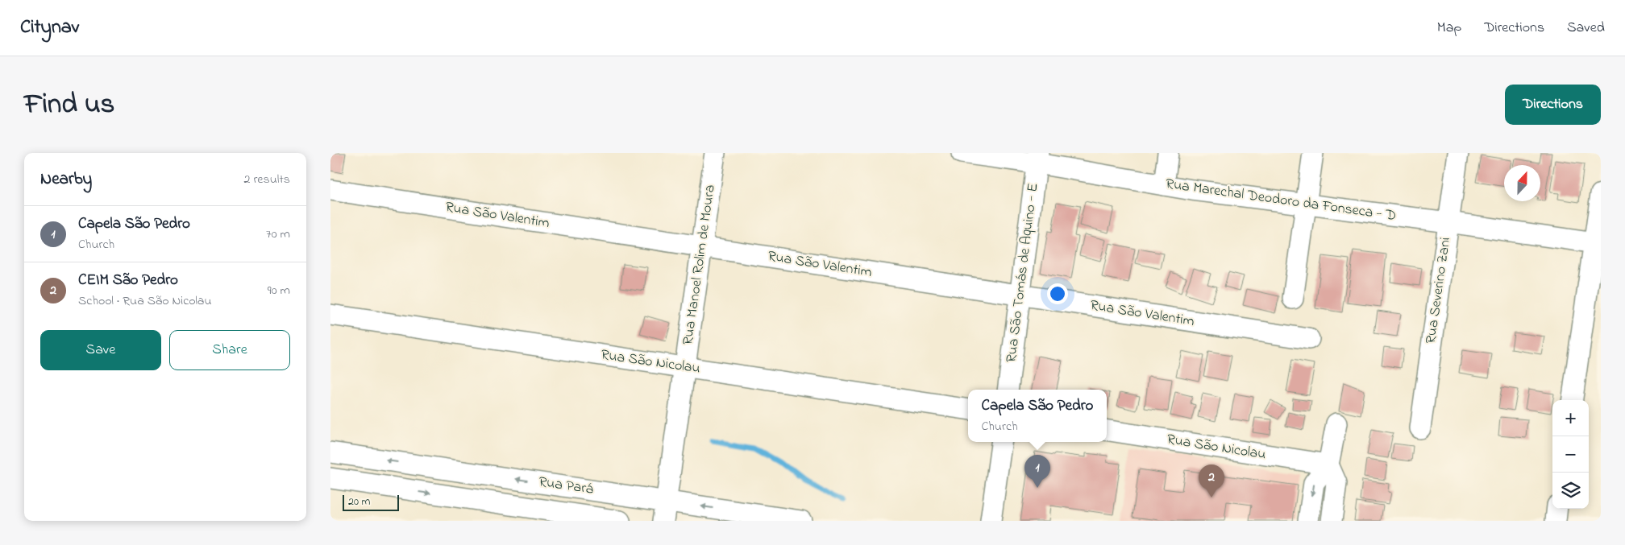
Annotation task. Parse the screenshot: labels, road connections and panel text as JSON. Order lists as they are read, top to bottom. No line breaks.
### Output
{"streets":{"street":["Rua Marechal Deodoro da Fonseca - D","Rua São Valentim","Rua Manoel Rolim de Moura","Rua São Tomás de Aquino - E","Rua Severino Zani","Rua São Nicolau","Rua Pará"]},"crossings":[["Rua Marechal Deodoro da Fonseca - D","Rua São Tomás de Aquino - E"],["Rua Marechal Deodoro da Fonseca - D","Rua Severino Zani"],["Rua São Valentim","Rua Manoel Rolim de Moura"],["Rua São Valentim","Rua São Tomás de Aquino - E"],["Rua Manoel Rolim de Moura","Rua São Nicolau"],["Rua Manoel Rolim de Moura","Rua Pará"]],"scale_bar":"20 m","north":"top","page":{"header":"Citynav","nav":["Map","Directions","Saved"],"title":"Find us","buttons":["Directions",["Save","Share"]],"heading":["Nearby","2 results"],"list":[{"mark":"1","name":"Capela São Pedro","note":"Church","value":"70 m"},{"mark":"2","name":"CEIM São Pedro","note":"School · Rua São Nicolau","value":"90 m"}],"popup":["Capela São Pedro","Church"],"map_buttons":["+","−"],"pins":["1","2"],"scale":"20 m"}}
